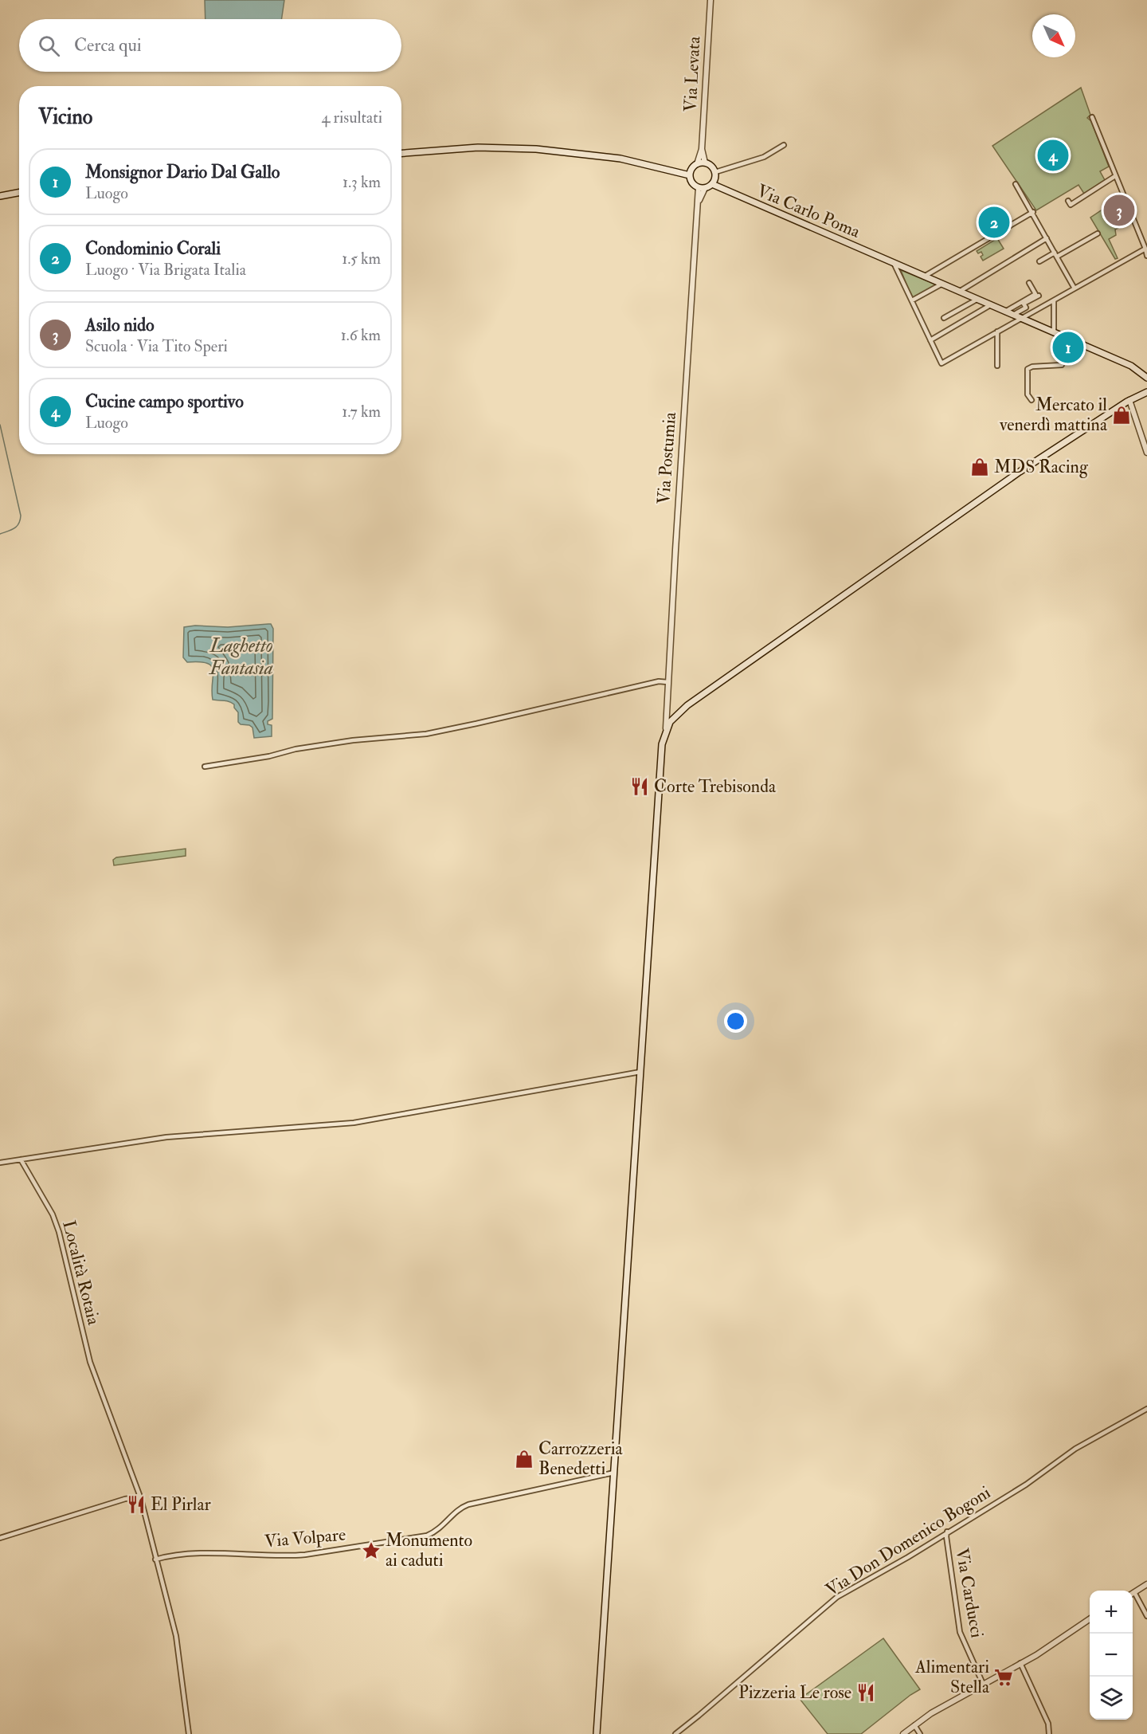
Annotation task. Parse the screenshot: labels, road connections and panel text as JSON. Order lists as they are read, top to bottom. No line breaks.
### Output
{"streets":{"main road":["Via Carlo Poma"],"street":["Via Levata","Via Postumia","Località Rotaia","Via Volpare","Via Don Domenico Bogoni","Via Carducci"]},"crossings":[["Via Levata","Via Carlo Poma"],["Via Levata","Via Postumia"],["Via Carlo Poma","Via Postumia"],["Via Don Domenico Bogoni","Via Carducci"]],"water":["Laghetto Fantasia"],"places":{"shop":["Mercato il venerdì mattina","MDS Racing","Carrozzeria Benedetti"],"restaurant":["Corte Trebisonda","El Pirlar","Pizzeria Le rose"],"place":["Monumento ai caduti"],"supermarket":["Alimentari Stella"]},"north":"bottom right","page":{"search":"Cerca qui","heading":["Vicino","4 risultati"],"pins":["4","3","2","1"],"list":[{"mark":"1","name":"Monsignor Dario Dal Gallo","note":"Luogo","value":"1.3 km"},{"mark":"2","name":"Condominio Corali","note":"Luogo · Via Brigata Italia","value":"1.5 km"},{"mark":"3","name":"Asilo nido","note":"Scuola · Via Tito Speri","value":"1.6 km"},{"mark":"4","name":"Cucine campo sportivo","note":"Luogo","value":"1.7 km"}],"map_buttons":["+","−"]}}
